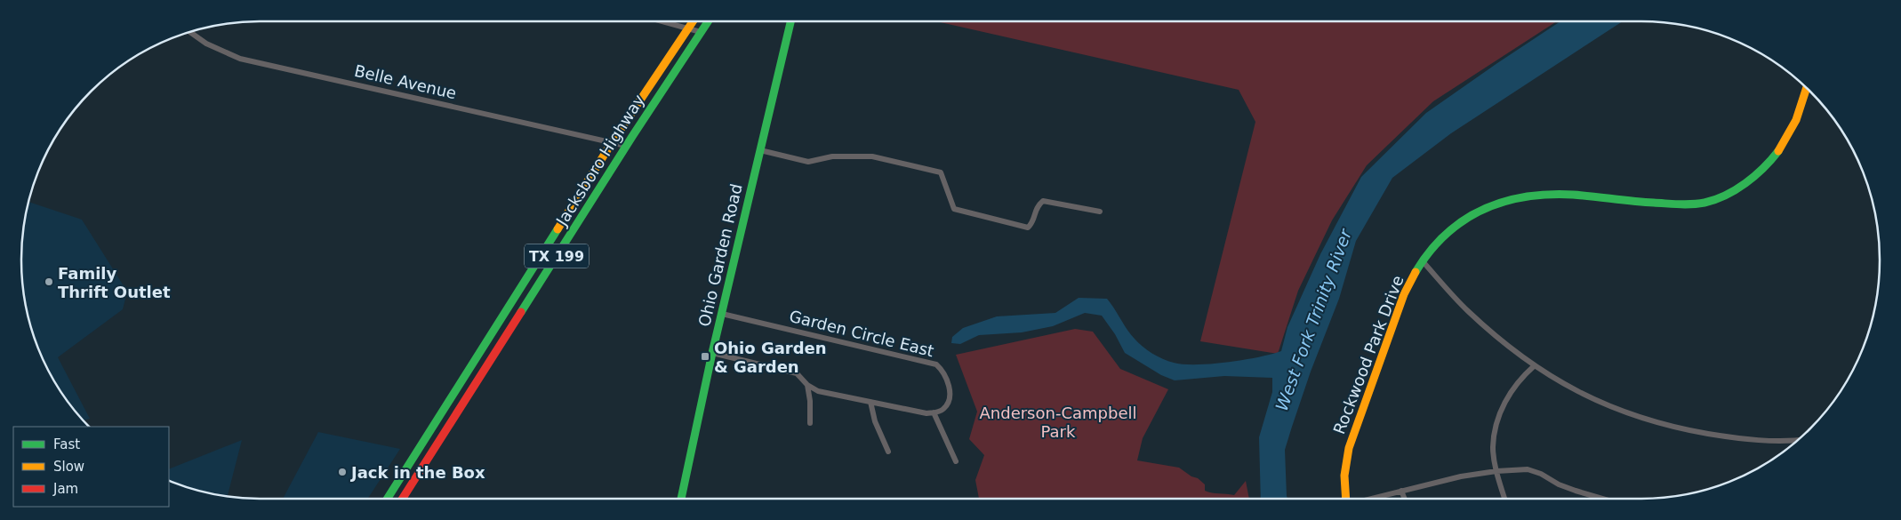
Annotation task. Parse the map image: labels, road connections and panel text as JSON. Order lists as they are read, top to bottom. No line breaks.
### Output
{"streets":{"street":["Belle Avenue","Jacksboro Highway","Ohio Garden Road","TX 199","Garden Circle East","Rockwood Park Drive"]},"crossings":[["Belle Avenue","Jacksboro Highway"],["Ohio Garden Road","Garden Circle East"]],"water":["West Fork Trinity River"],"parks":["Anderson-Campbell Park"],"places":{"other":["Family Thrift Outlet","Jack in the Box"],"transit":["Ohio Garden & Garden"]},"legend":["Fast","Slow","Jam"]}
